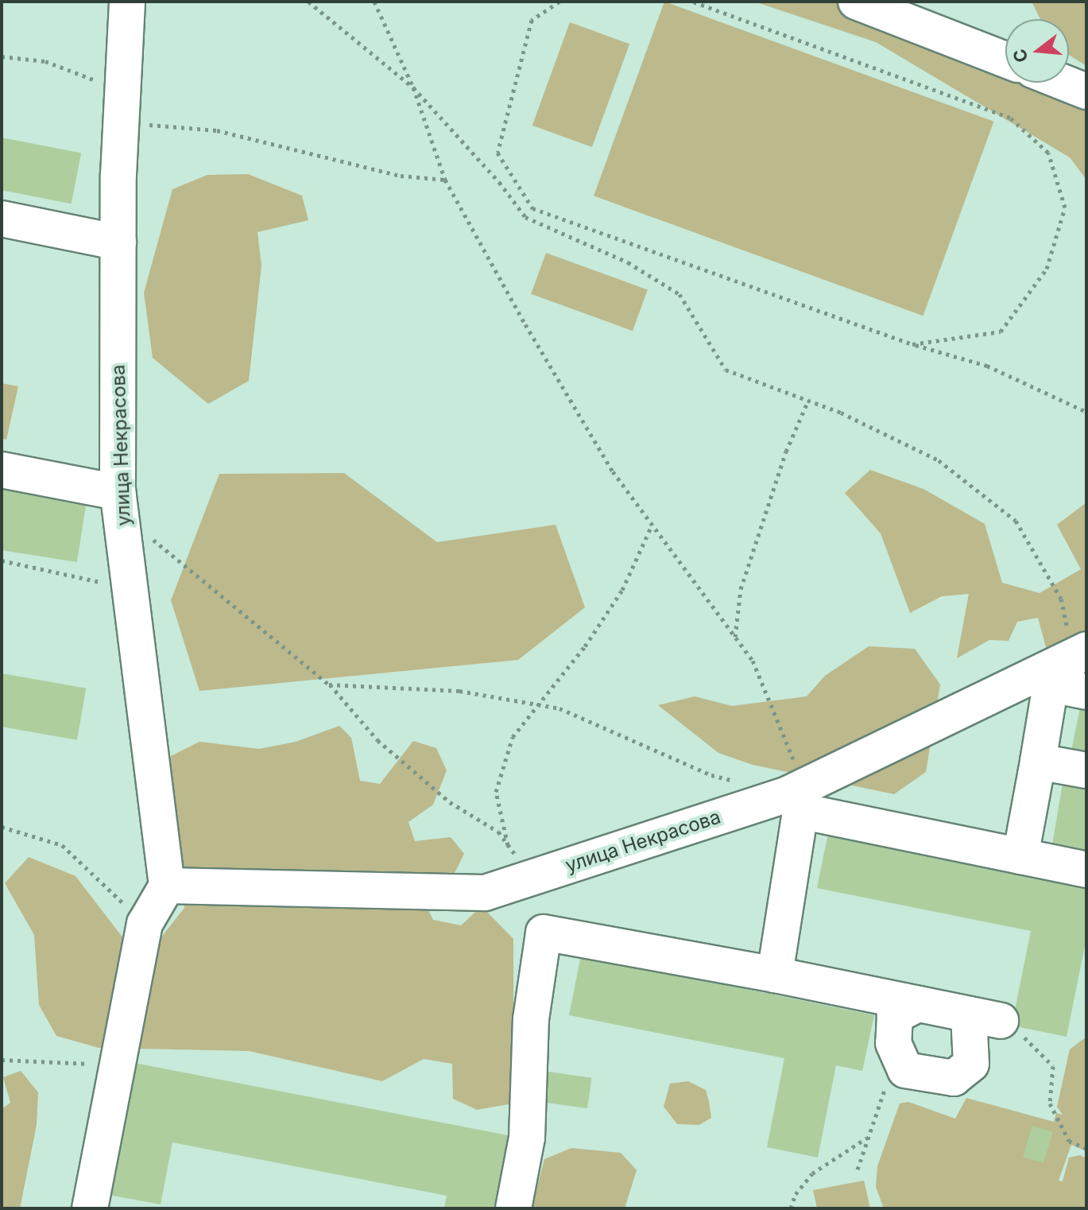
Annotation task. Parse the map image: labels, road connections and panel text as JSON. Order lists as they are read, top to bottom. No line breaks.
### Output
{"streets":{"street":["улица Некрасова"]},"north":"left"}
